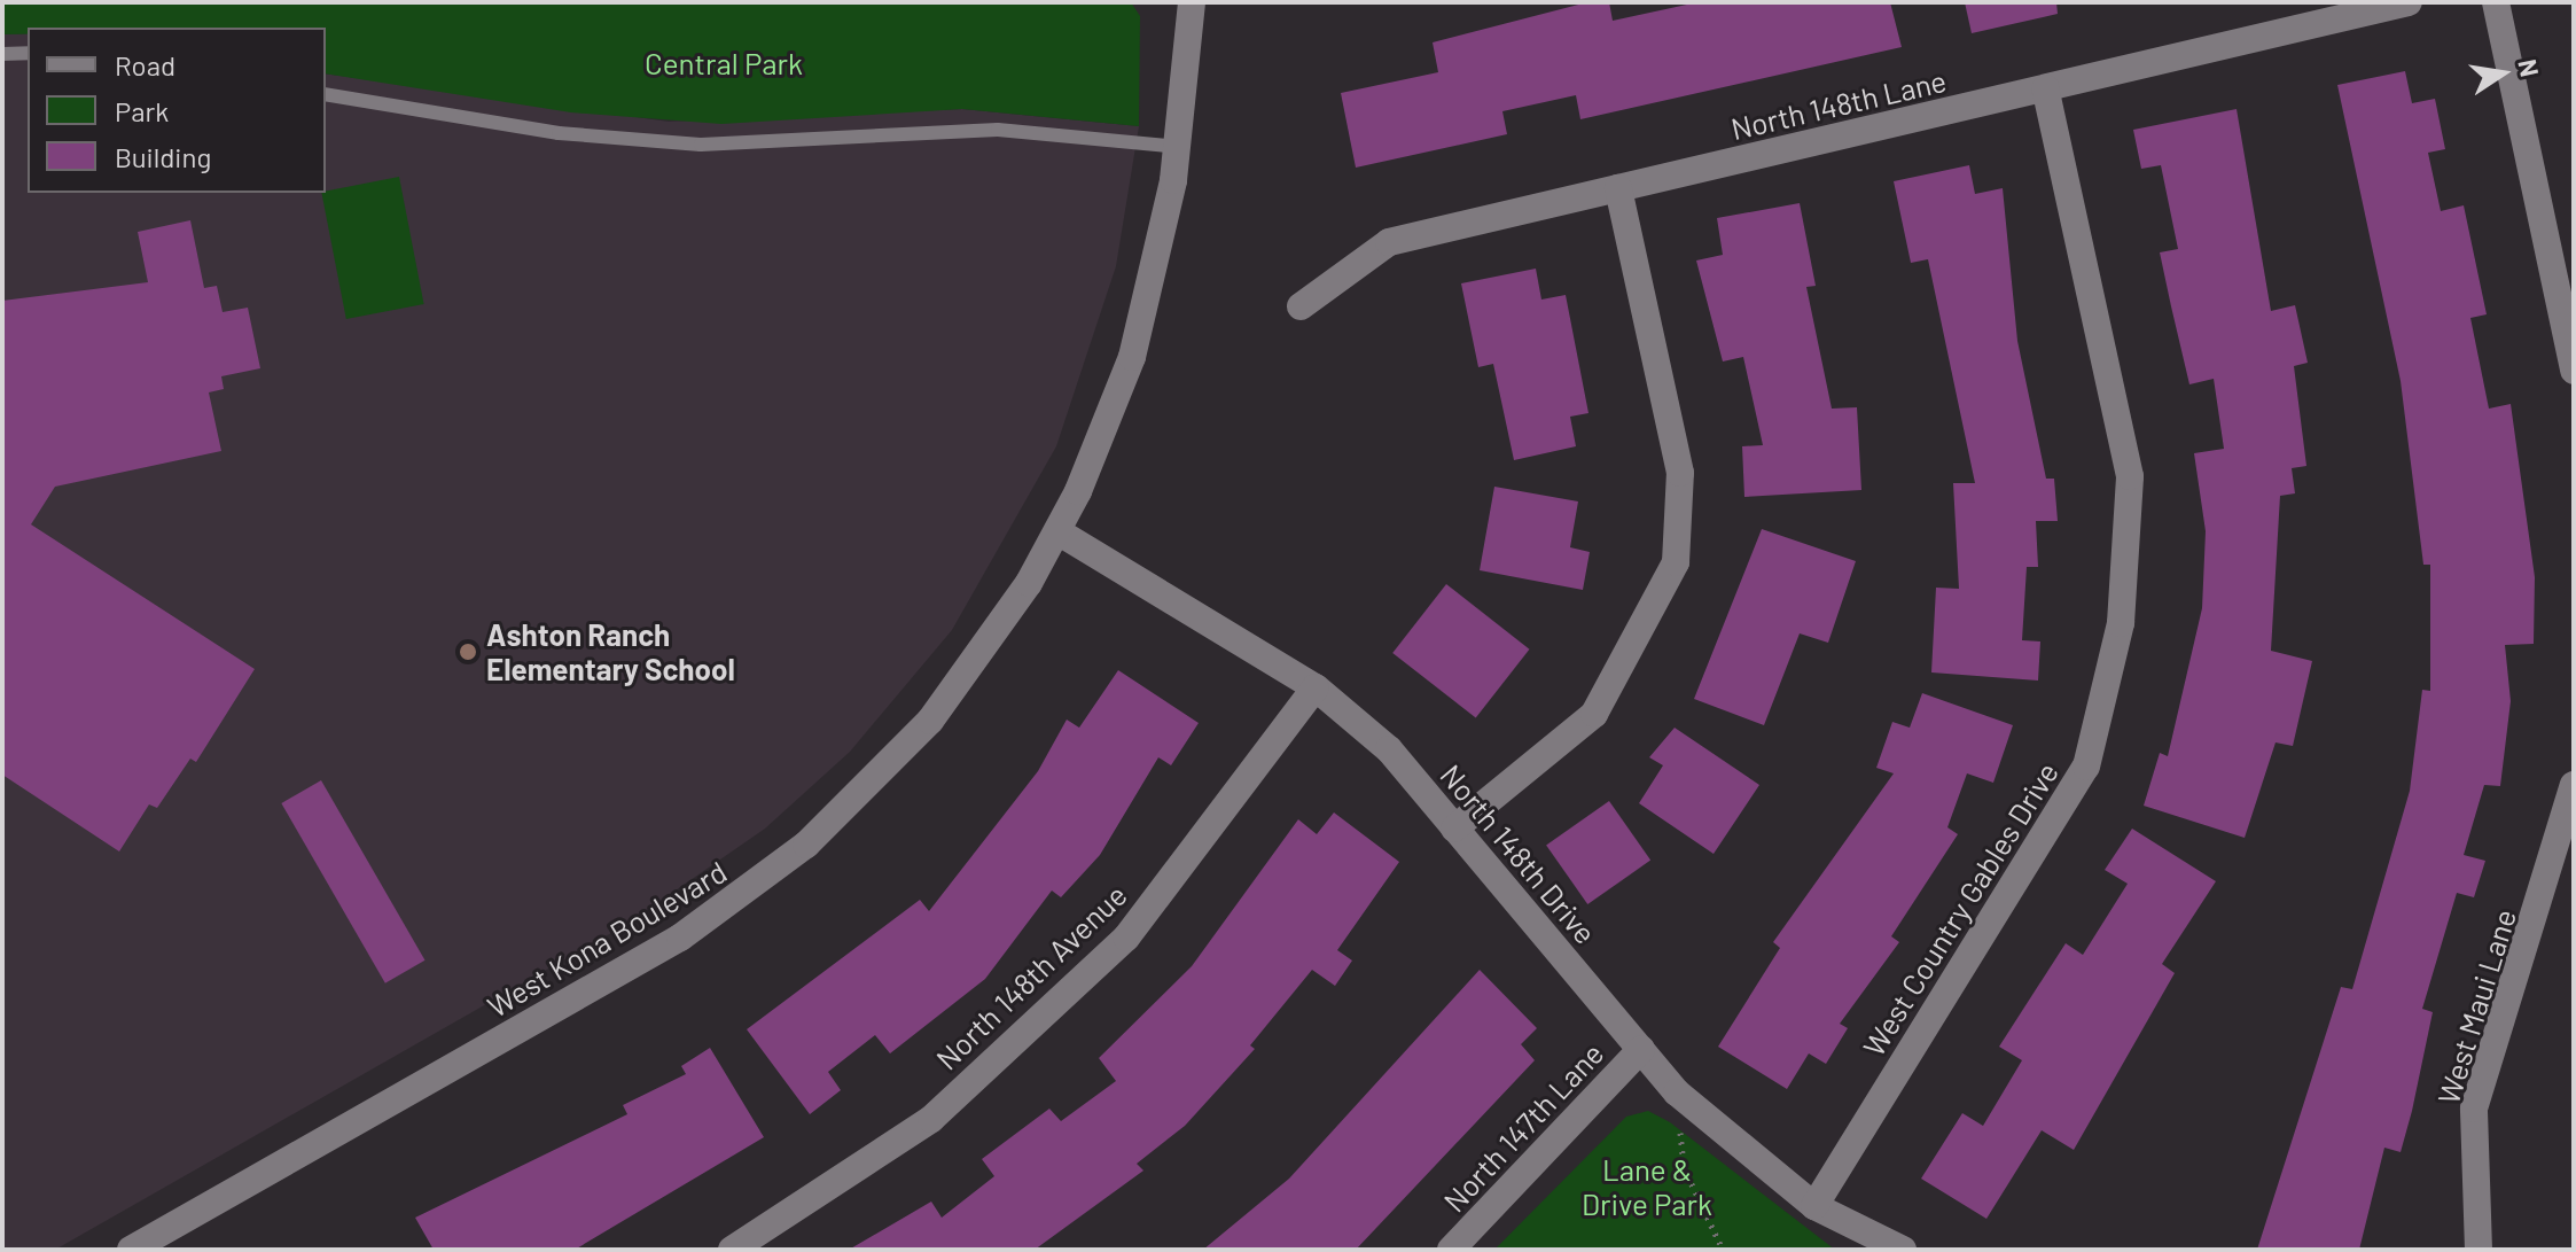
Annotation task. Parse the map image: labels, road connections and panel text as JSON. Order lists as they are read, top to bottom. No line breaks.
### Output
{"streets":{"street":["North 148th Lane","North 148th Drive","West Country Gables Drive","West Kona Boulevard","North 148th Avenue","West Maui Lane","North 147th Lane"]},"crossings":[["North 148th Lane","West Country Gables Drive"],["North 148th Drive","West Country Gables Drive"],["North 148th Drive","West Kona Boulevard"],["North 148th Drive","North 148th Avenue"],["North 148th Drive","North 147th Lane"]],"parks":["Central Park","Lane & Drive Park"],"places":["Ashton Ranch Elementary School"],"legend":["Road","Park","Building"],"north":"right"}
